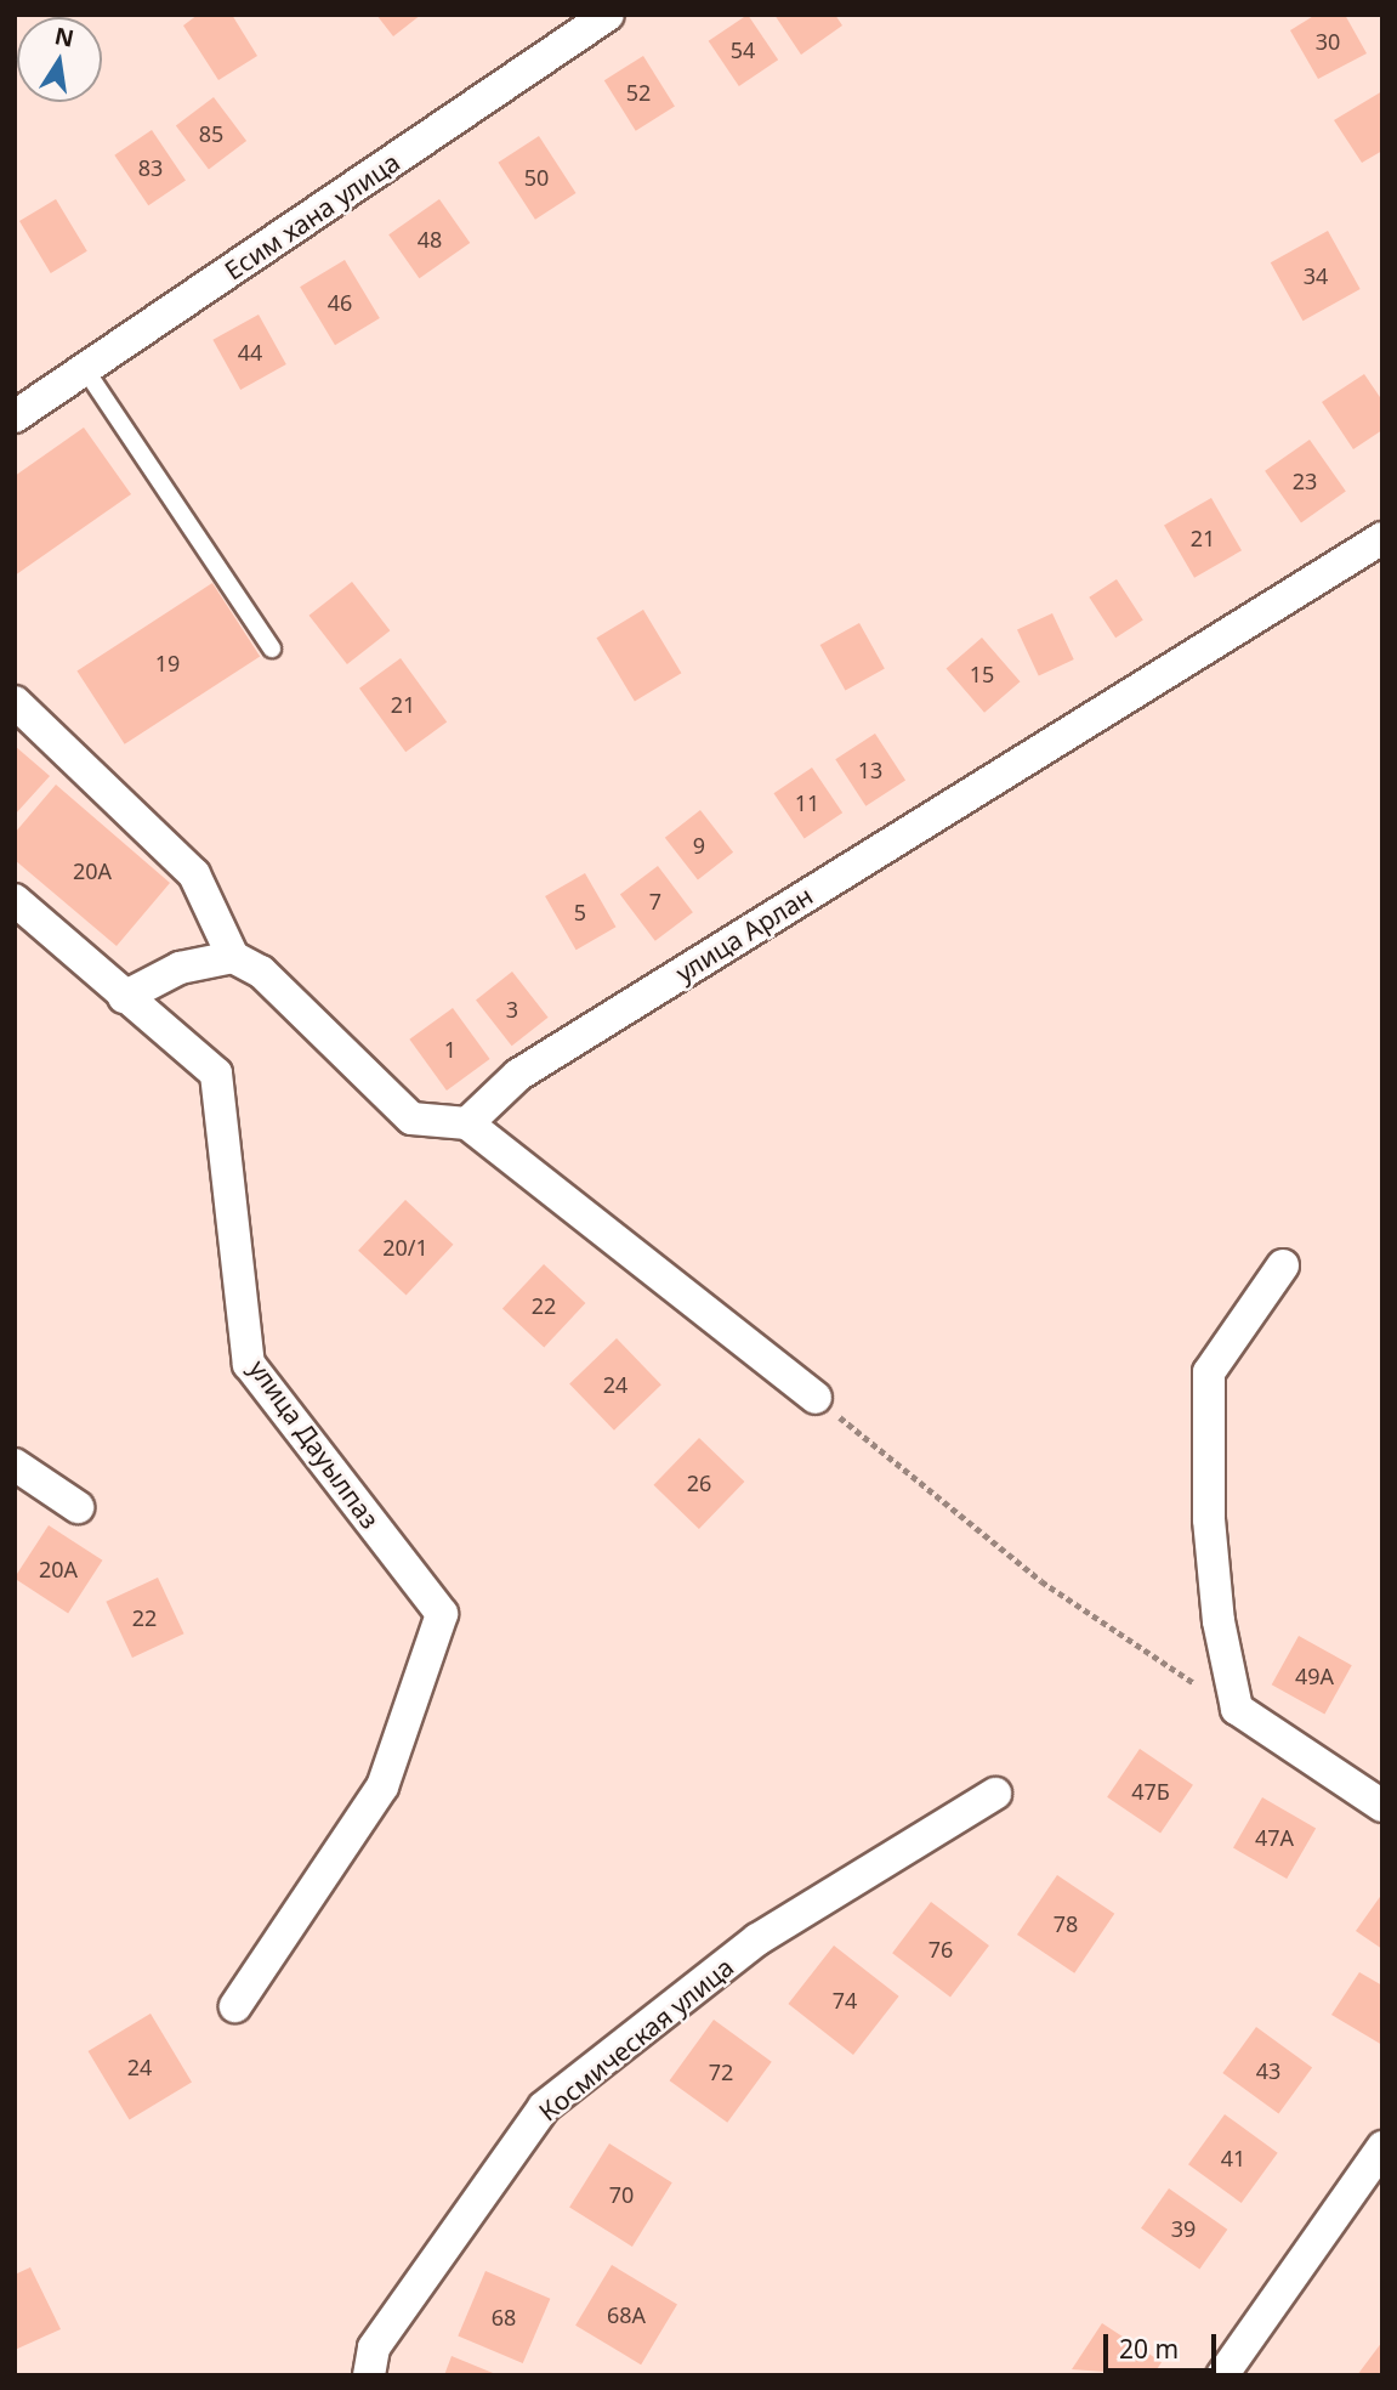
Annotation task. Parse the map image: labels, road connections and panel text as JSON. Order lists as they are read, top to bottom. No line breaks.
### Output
{"streets":{"street":["Есим хана улица","улица Арлан","улица Дауылпаз","Космическая улица"]},"house_numbers":["30","54","52","85","83","50","48","34","46","44","23","21","19","15","21","13","11","9","20А","7","5","3","1","20/1","22","24","26","20А","22","49А","47Б","47А","78","76","74","24","43","72","41","70","39","68А","68"],"scale_bar":"20 m","north":"top"}
